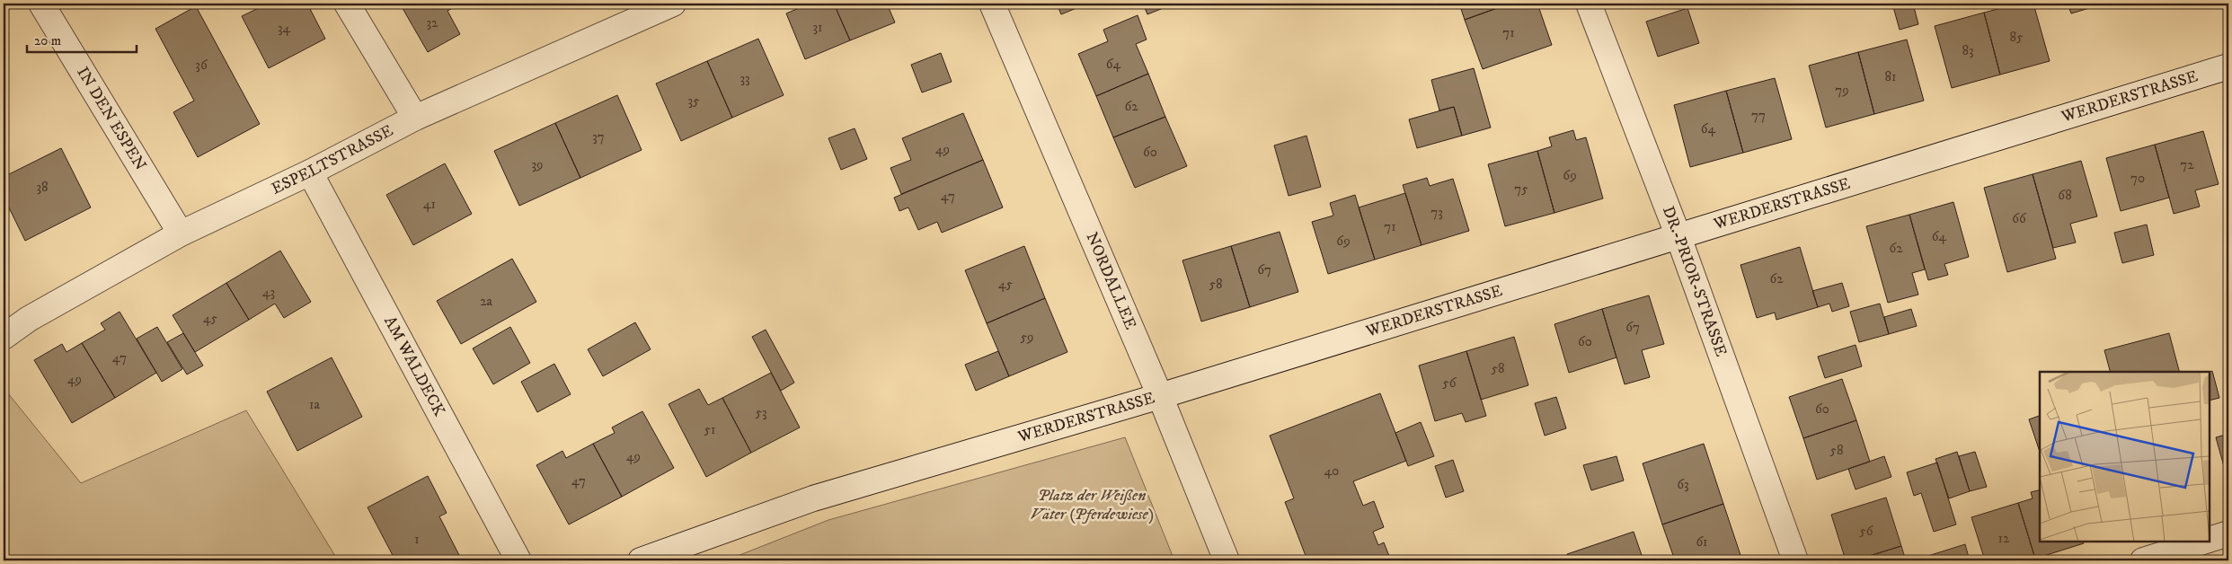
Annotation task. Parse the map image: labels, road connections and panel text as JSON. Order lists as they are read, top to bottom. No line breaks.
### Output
{"streets":{"street":["WERDERSTRASSE","IN DEN ESPEN","ESPELTSTRASSE","NORDALLEE","DR.-PRIOR-STRASSE","AM WALDECK"]},"crossings":[["WERDERSTRASSE","NORDALLEE"],["WERDERSTRASSE","DR.-PRIOR-STRASSE"],["IN DEN ESPEN","ESPELTSTRASSE"],["ESPELTSTRASSE","AM WALDECK"]],"parks":["Platz der Weißen Väter (Pferdewiese)"],"house_numbers":["32","31","34","71","85","83","64","36","81","33","79","35","62","77","64","37","49","60","39","72","69","70","38","75","68","47","41","73","66","71","64","69","62","67","62","45","58","43","2a","45","67","59","60","47","58","49","56","1a","60","53","51","58","49","40","47","63","56","12","1","61"],"scale_bar":"20 m"}
